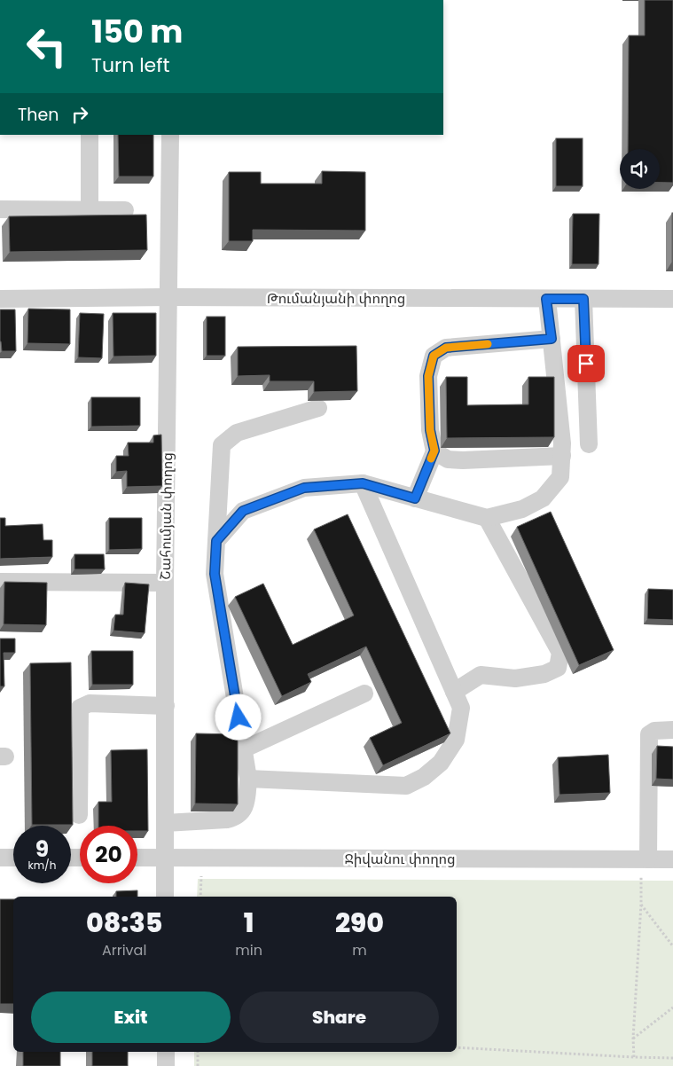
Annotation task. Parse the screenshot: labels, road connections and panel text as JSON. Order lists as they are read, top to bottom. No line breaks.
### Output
{"streets":{"street":["Թումանյանի փողոց","Շահումյան փողոց","Ջիվանու փողոց"]},"crossings":[["Թումանյանի փողոց","Շահումյան փողոց"],["Շահումյան փողոց","Ջիվանու փողոց"]],"page":{"turn":["150 m","Turn left"],"then":"Then","speed":"9 km/h","limit":"20","eta":["08:35","Arrival","1","min","290","m"],"buttons":["Exit","Share"]}}
